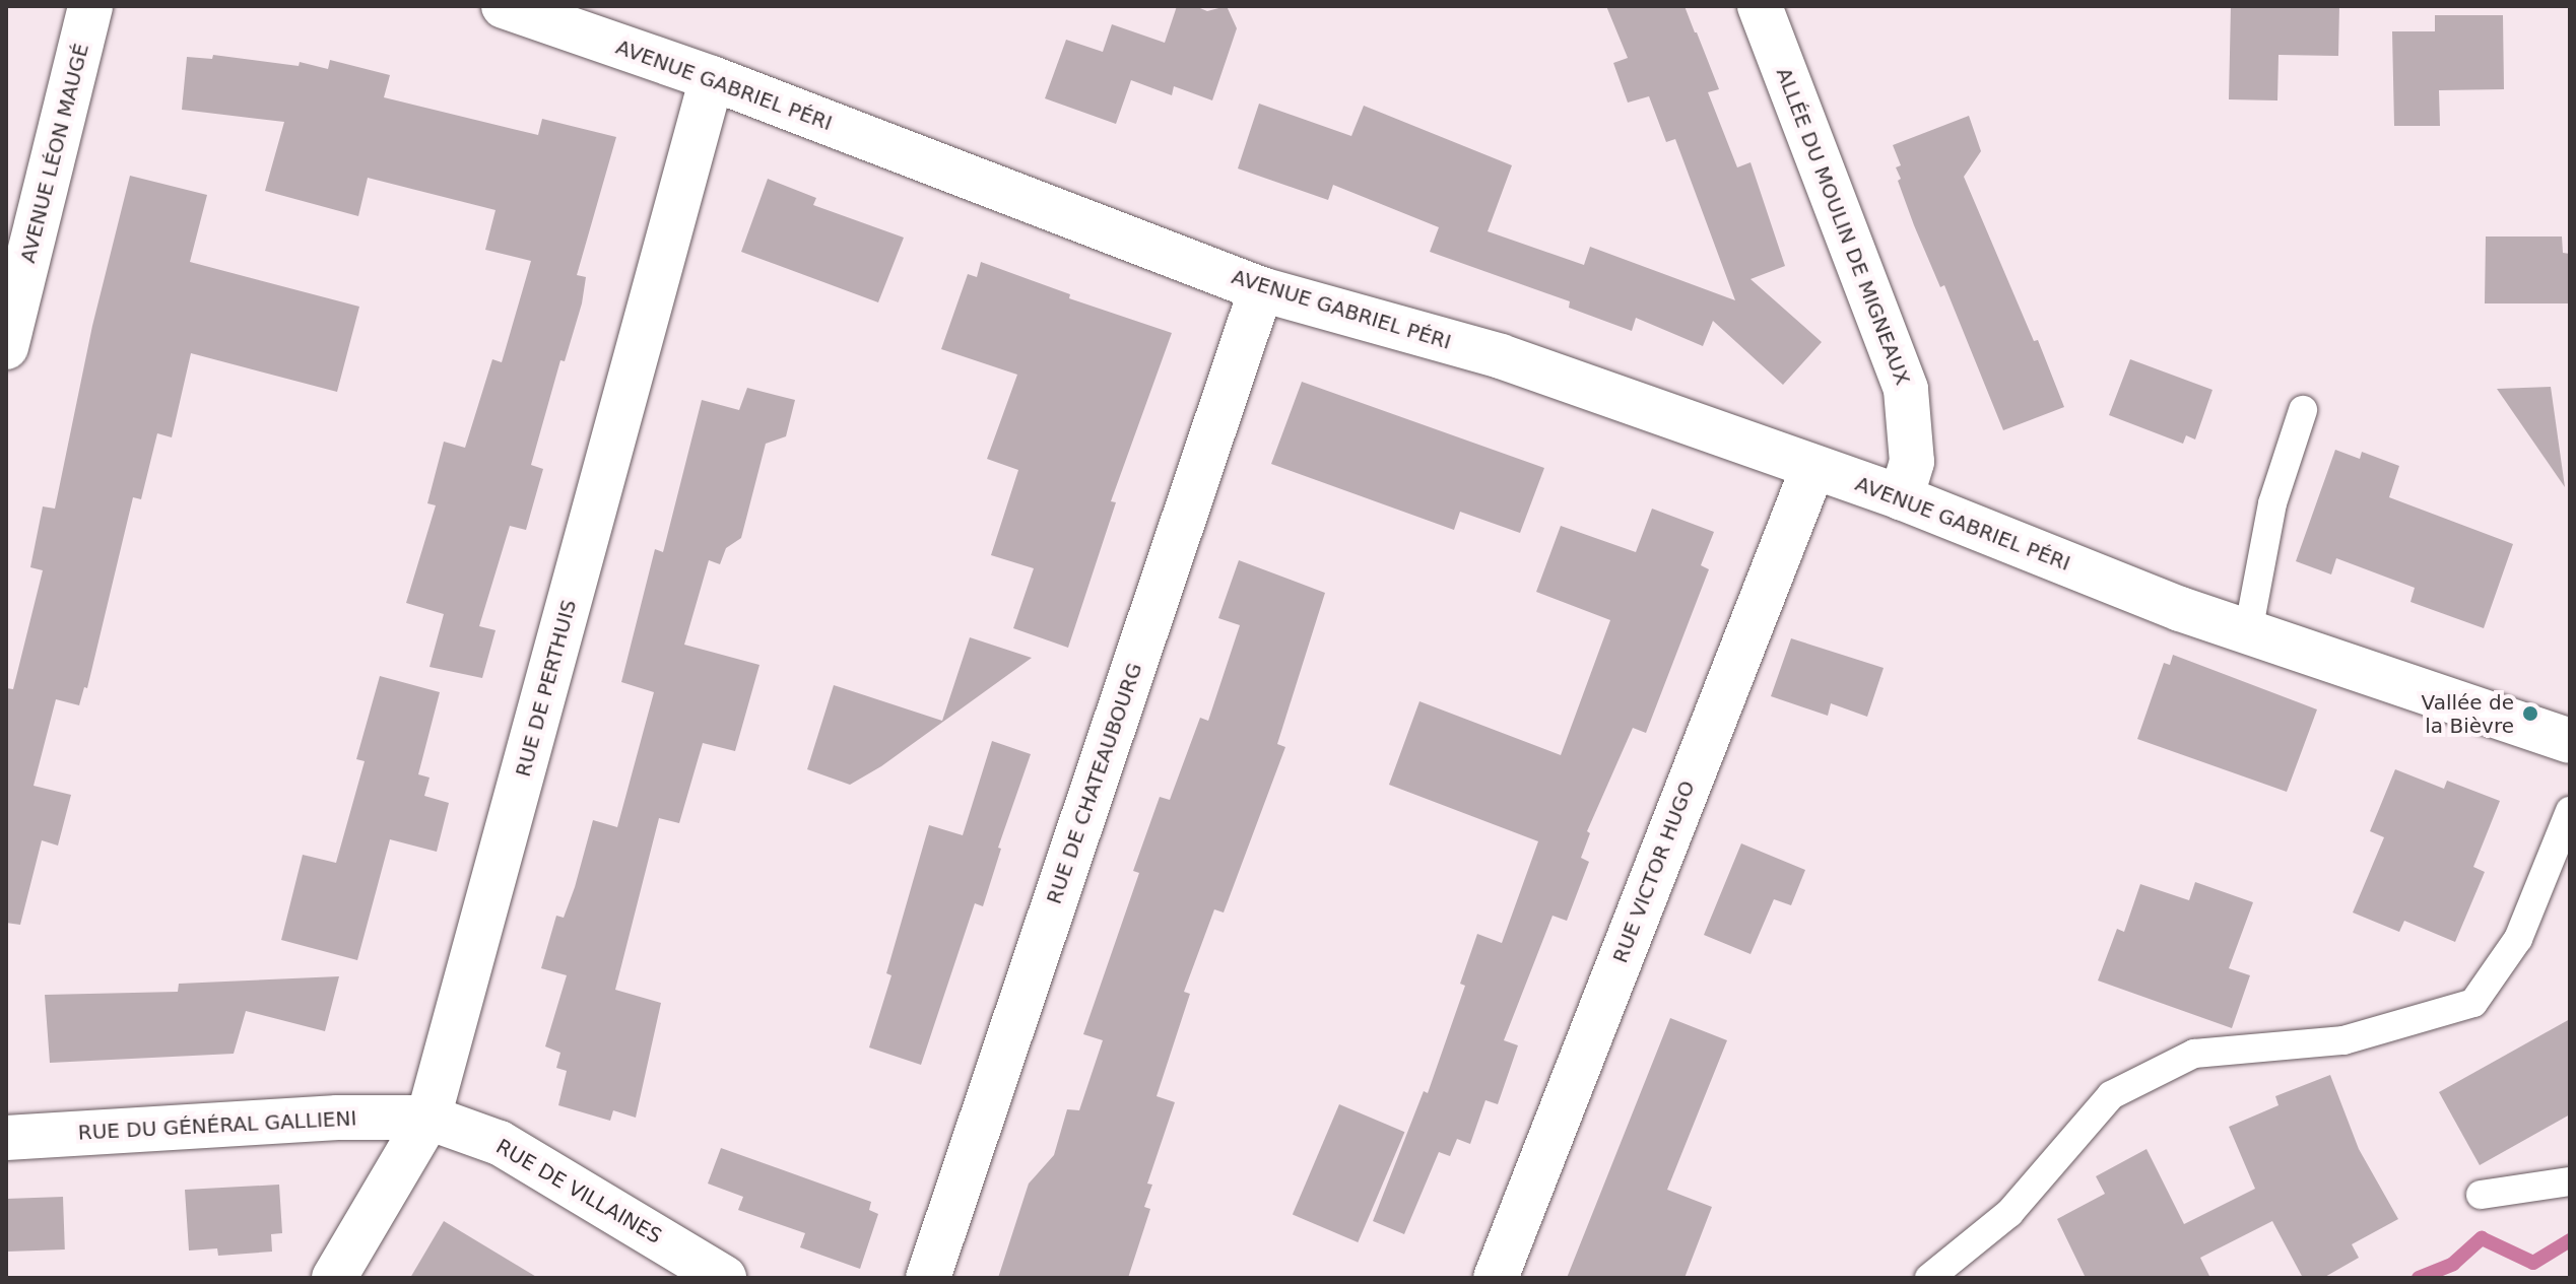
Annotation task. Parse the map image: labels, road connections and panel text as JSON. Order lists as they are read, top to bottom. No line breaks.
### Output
{"streets":{"street":["AVENUE GABRIEL PÉRI","AVENUE LÉON MAUGÉ","ALLÉE DU MOULIN DE MIGNEAUX","RUE DE PERTHUIS","RUE DE CHATEAUBOURG","RUE VICTOR HUGO","RUE DU GÉNÉRAL GALLIENI","RUE DE VILLAINES"]},"crossings":[["AVENUE GABRIEL PÉRI","ALLÉE DU MOULIN DE MIGNEAUX"],["AVENUE GABRIEL PÉRI","RUE DE PERTHUIS"],["AVENUE GABRIEL PÉRI","RUE DE CHATEAUBOURG"],["AVENUE GABRIEL PÉRI","RUE VICTOR HUGO"],["RUE DE PERTHUIS","RUE DU GÉNÉRAL GALLIENI"],["RUE DE PERTHUIS","RUE DE VILLAINES"],["RUE DU GÉNÉRAL GALLIENI","RUE DE VILLAINES"]],"places":["Vallée de la Bièvre"]}
